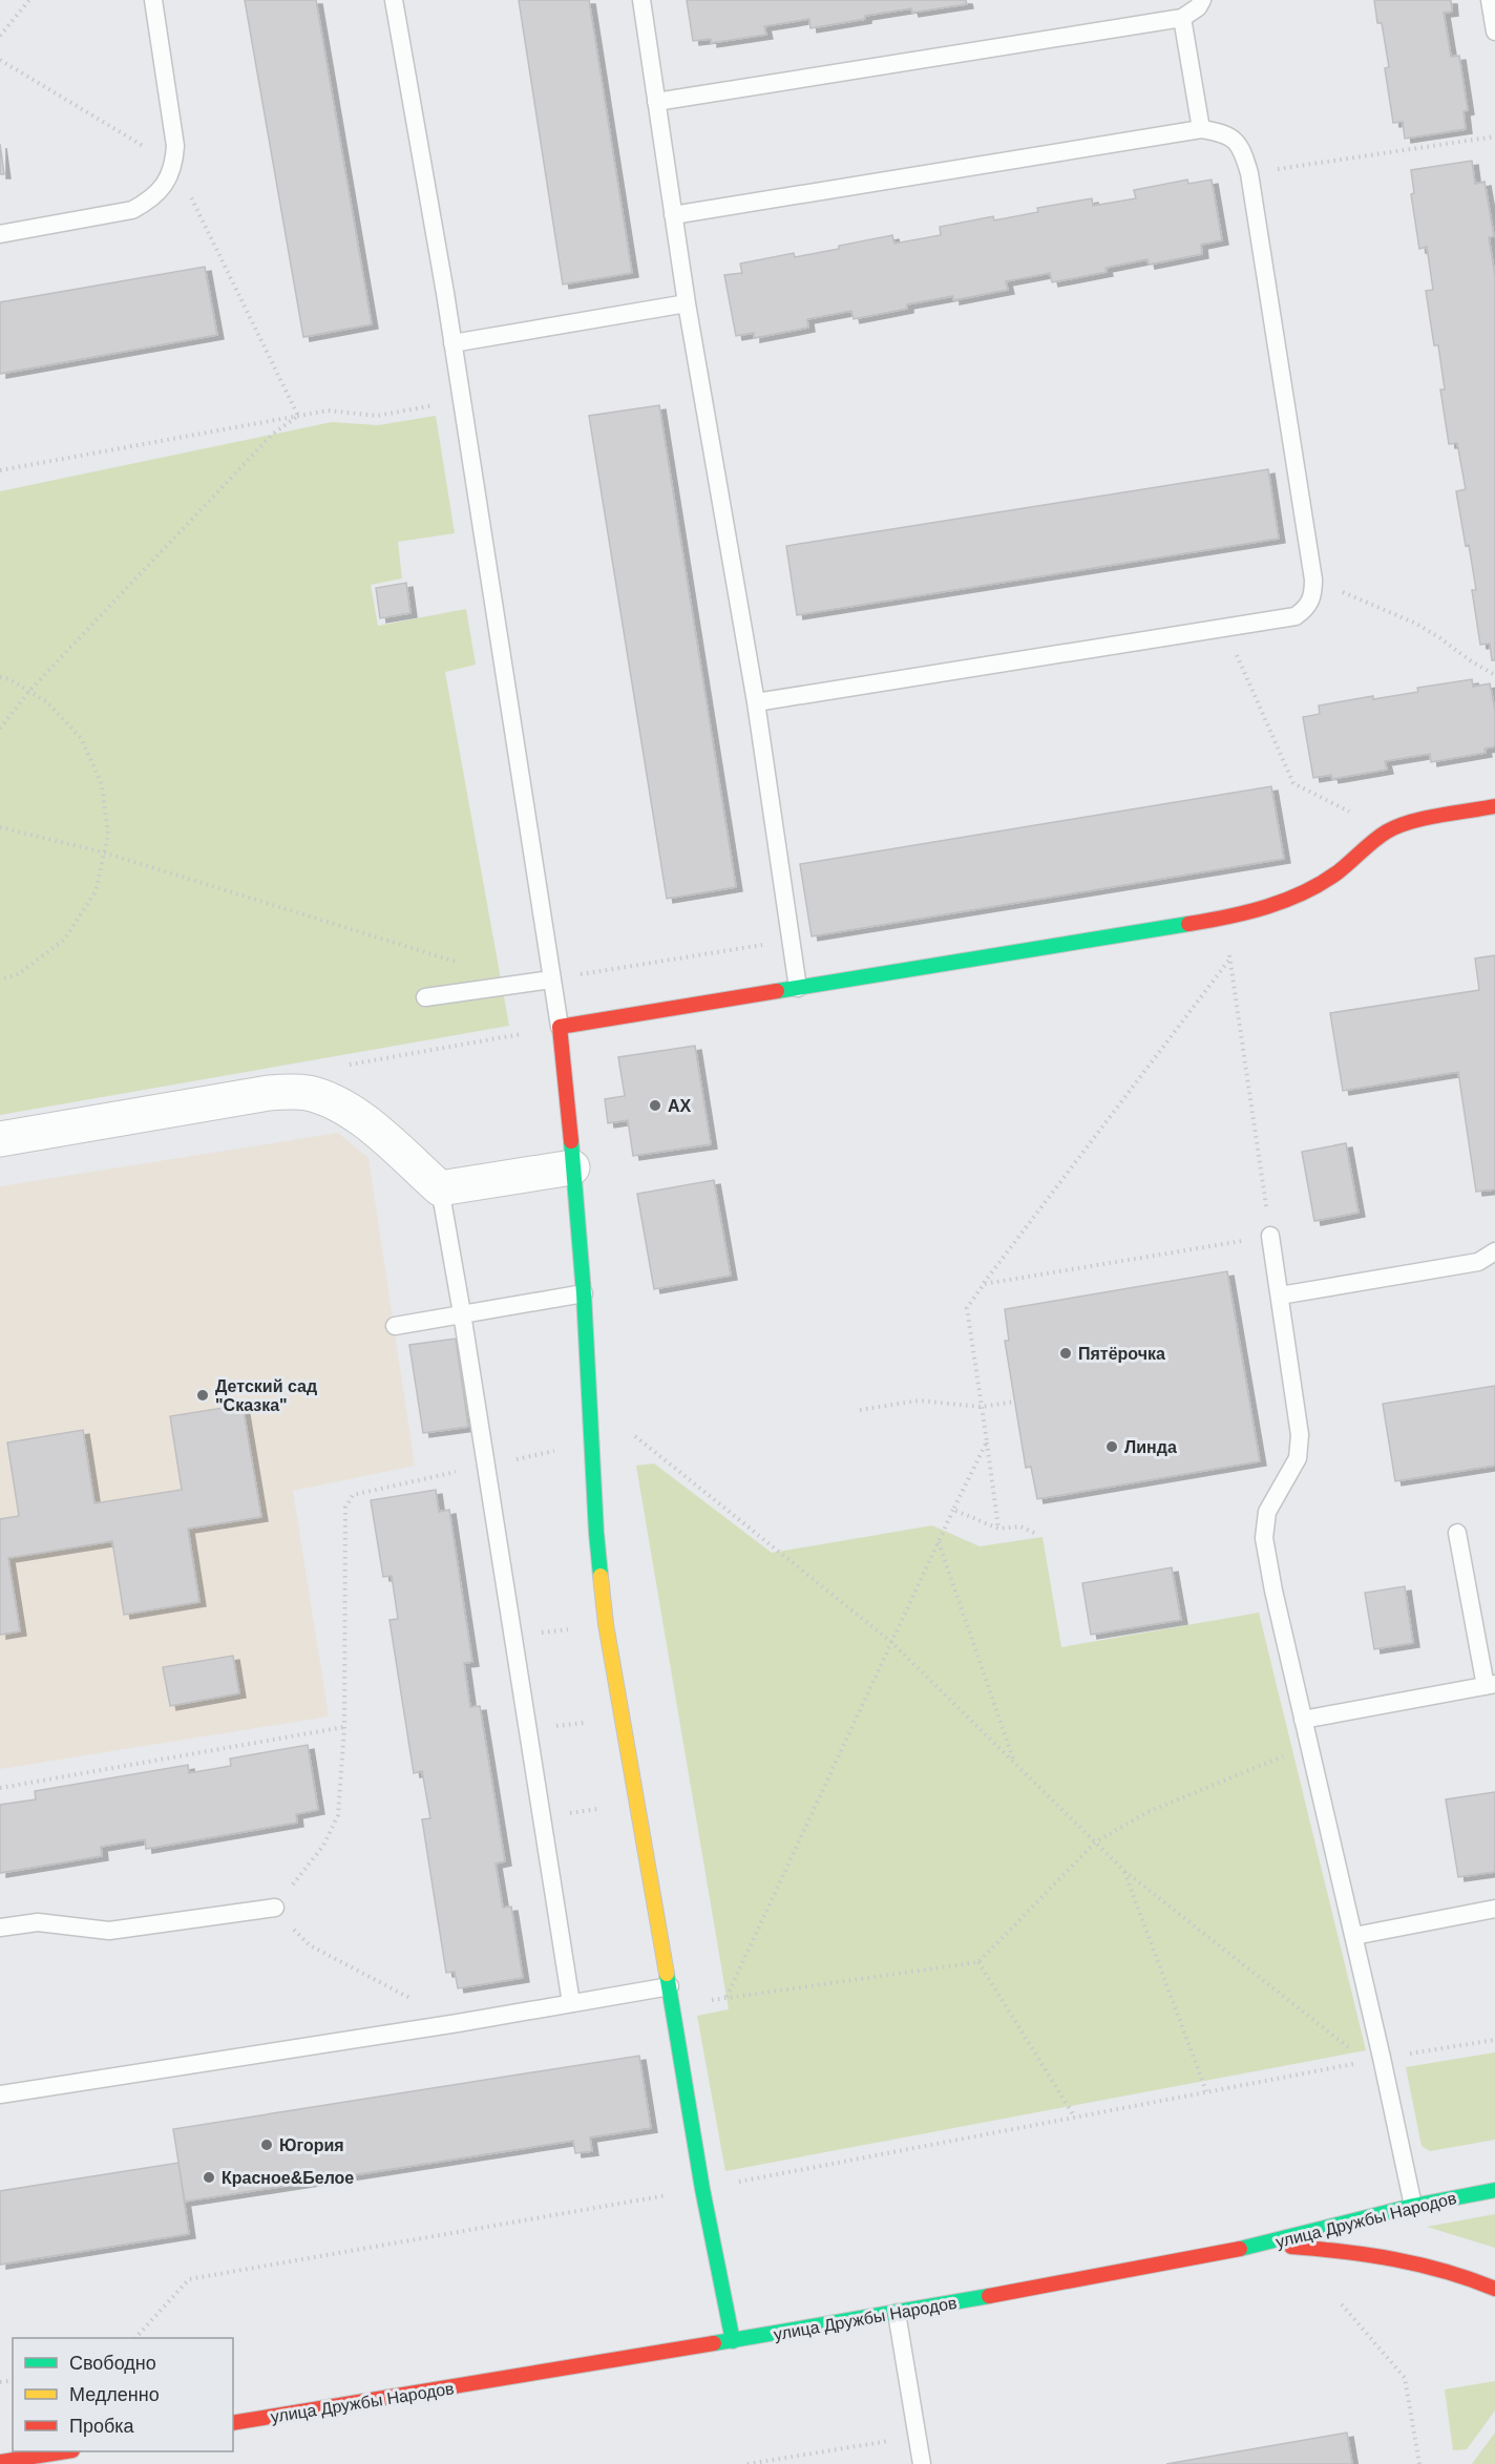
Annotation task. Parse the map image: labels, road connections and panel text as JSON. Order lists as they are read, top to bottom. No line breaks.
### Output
{"streets":{"street":["улица Дружбы Народов"]},"places":["АХ","Пятёрочка","Детский сад \"Сказка\"","Линда","Югория","Красное&Белое"],"legend":["Свободно","Медленно","Пробка"]}
